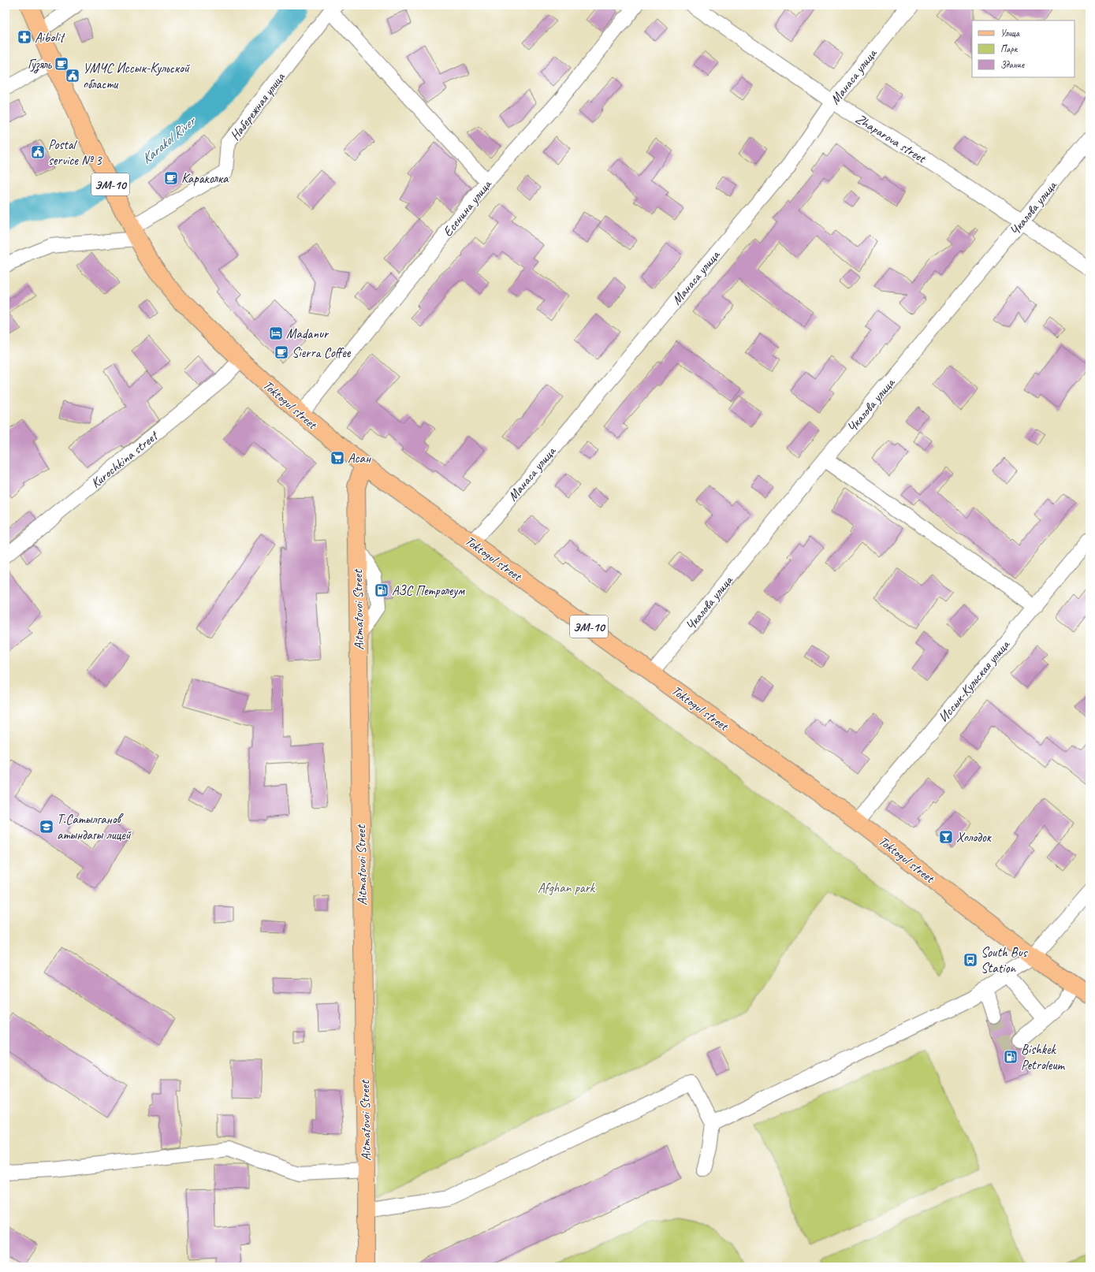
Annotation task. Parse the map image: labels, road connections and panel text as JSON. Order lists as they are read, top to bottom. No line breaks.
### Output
{"streets":{"main road":["ЭМ-10","Toktogul street","Aitmatovoi Street"],"street":["Манаса улица","Набережная улица","Zhaparova street","Есенина улица","Чкалова улица","Kurochkina street","Иссык-Кульская улица"]},"crossings":[["Манаса улица","Zhaparova street"],["Манаса улица","Toktogul street"],["Набережная улица","Toktogul street"],["Zhaparova street","Чкалова улица"],["Есенина улица","Toktogul street"],["Чкалова улица","Toktogul street"],["Toktogul street","Kurochkina street"],["Toktogul street","Aitmatovoi Street"],["Toktogul street","Иссык-Кульская улица"]],"water":["Karakol River"],"parks":["Afghan park"],"places":{"pharmacy":["Aibolit"],"cafe":["Гузяль","Караколка","Sierra Coffee"],"public building":["УМЧС Иссык-Кульской области","Postal service № 3"],"hotel":["Madanur"],"supermarket":["Асан"],"fuel station":["АЗС Петролеум","Bishkek Petroleum"],"school or university":["Т.Сатылганов атындагы лицей"],"bar":["Холодок"],"bus stop":["South Bus Station"]},"legend":["Улица","Парк","Здание"]}
